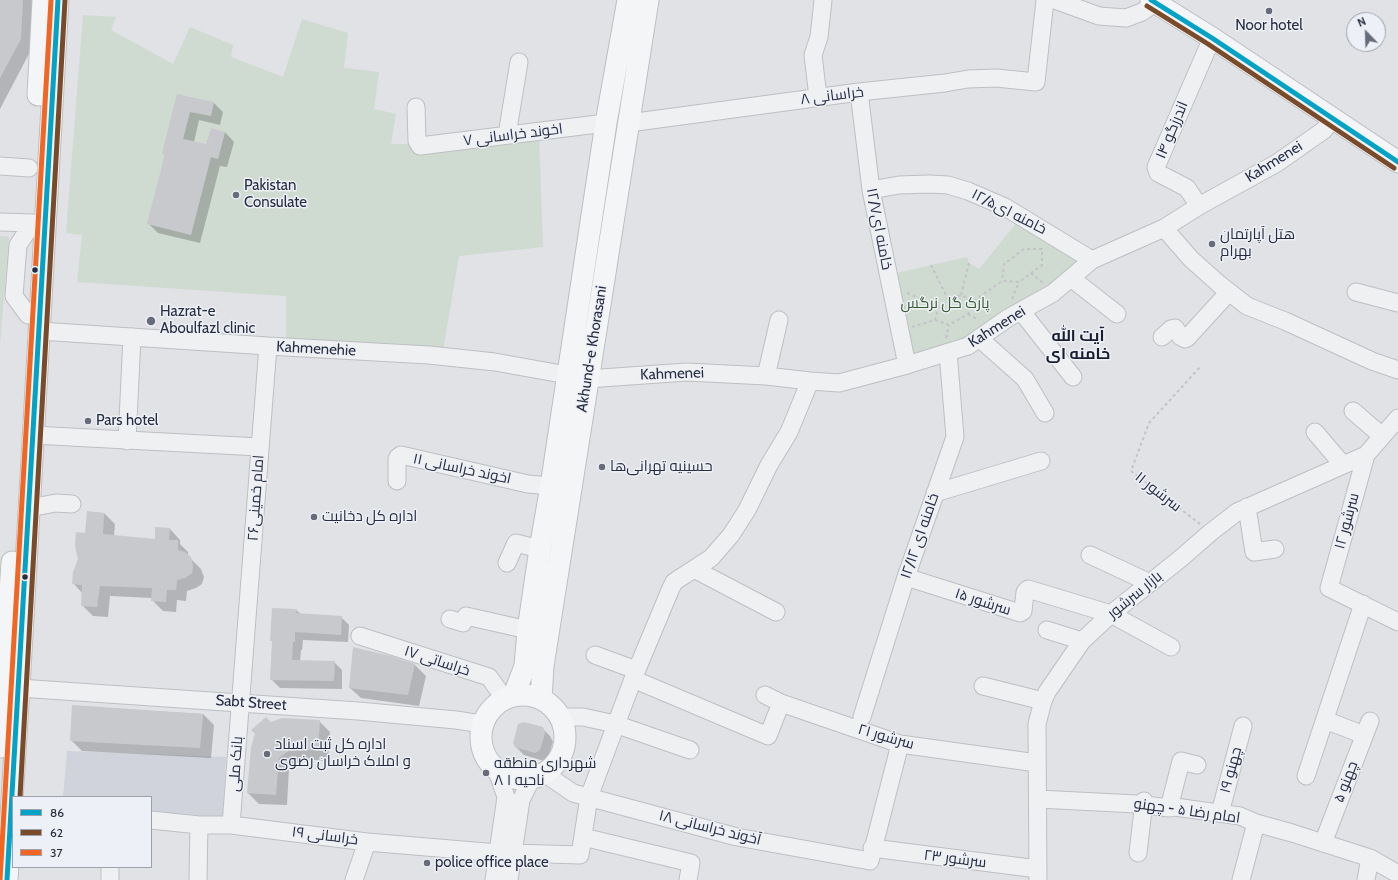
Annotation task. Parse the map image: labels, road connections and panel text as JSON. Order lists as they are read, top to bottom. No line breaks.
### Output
{"streets":{"main road":["Akhund-e Khorasani"],"street":["خراسانی ۸","اندرزگو ۱۴","اخوند خراسانی ۷","Kahmenei","خامنه ای۱۲/۵","خامنه ای۱۲/۷","Kahmenehie","اخوند خراسانی ۱۱","امام خمینی۲۶","سرشور ۱۲","خامنه ای ۱۲/۱۲","بازار سرشور","سرشور ۱۵","خراساتی ۱۷","Sabt Street","سرشور ۲۱","بانک ملی","چهنو ۱۹","چهنو ۵","امام رضا ۵ - چهنو","آخوند خراسانی ۱۸","خراسانی ۱۹","سرشور ۲۳"],"path":["سرشور ۱۱"]},"crossings":[["خراسانی ۸","خامنه ای۱۲/۷"],["خراسانی ۸","Akhund-e Khorasani"],["اندرزگو ۱۴","Kahmenei"],["اخوند خراسانی ۷","Akhund-e Khorasani"],["Kahmenei","خامنه ای۱۲/۵"],["Kahmenei","خامنه ای۱۲/۷"],["Kahmenei","Akhund-e Khorasani"],["Kahmenei","خامنه ای ۱۲/۱۲"],["خامنه ای۱۲/۵","خامنه ای۱۲/۷"],["Kahmenehie","Akhund-e Khorasani"],["Akhund-e Khorasani","اخوند خراسانی ۱۱"],["Akhund-e Khorasani","خراساتی ۱۷"],["Akhund-e Khorasani","Sabt Street"],["Akhund-e Khorasani","آخوند خراسانی ۱۸"],["سرشور ۱۱","بازار سرشور"],["امام خمینی۲۶","Sabt Street"],["امام خمینی۲۶","بانک ملی"],["سرشور ۱۲","بازار سرشور"],["خامنه ای ۱۲/۱۲","سرشور ۱۵"],["بازار سرشور","سرشور ۱۵"],["بازار سرشور","سرشور ۲۱"],["بازار سرشور","امام رضا ۵ - چهنو"],["بازار سرشور","سرشور ۲۳"],["خراساتی ۱۷","Sabt Street"],["خراساتی ۱۷","آخوند خراسانی ۱۸"],["Sabt Street","بانک ملی"],["Sabt Street","آخوند خراسانی ۱۸"],["بانک ملی","خراسانی ۱۹"],["چهنو ۱۹","امام رضا ۵ - چهنو"],["چهنو ۵","امام رضا ۵ - چهنو"],["آخوند خراسانی ۱۸","سرشور ۲۳"]],"districts":["آیت الله خامنه ای"],"parks":["پارک گل نرگس"],"places":["Noor hotel","Pakistan Consulate","هتل آپارتمان بهرام","Hazrat-e Aboulfazl clinic","Pars hotel","حسینیه تهرانی‌ها","اداره کل دخانیت","اداره کل ثبت اسناد و املاک خراسان رضوی","شهرداری منطقه ۸ ناحیه ۱","police office place"],"lines":["transit line 86","transit line 62","transit line 37"],"legend":["86","62","37"],"north":"top left"}
